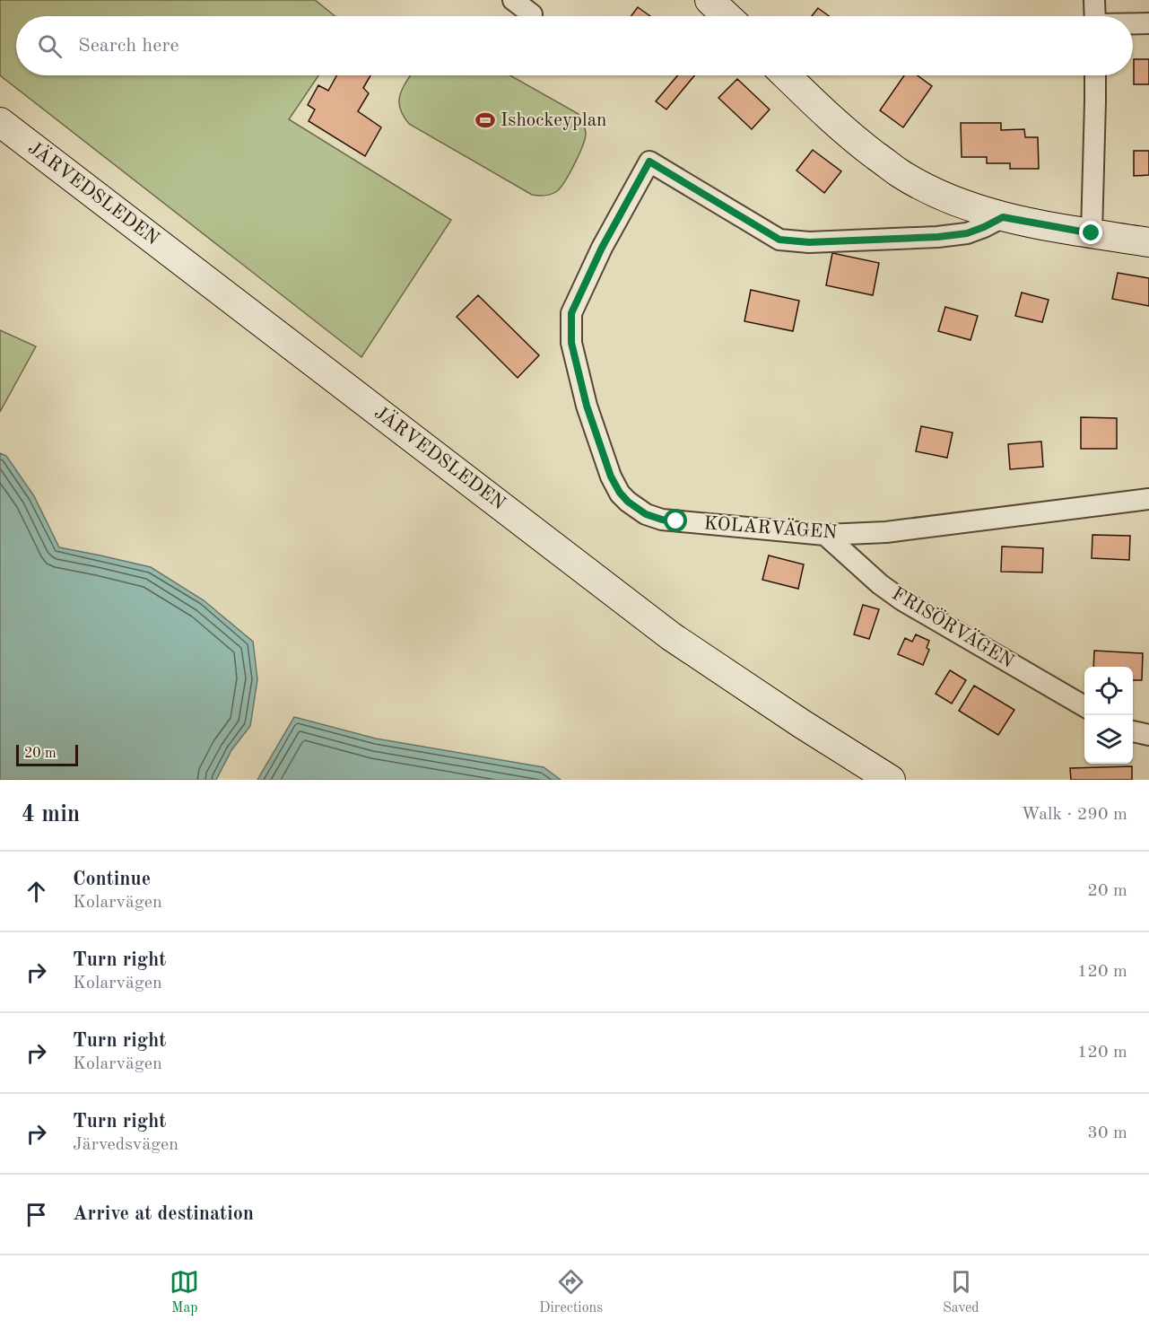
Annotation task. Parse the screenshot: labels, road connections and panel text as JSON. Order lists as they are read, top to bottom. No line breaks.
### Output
{"streets":{"main road":["JÄRVEDSLEDEN"],"street":["KOLARVÄGEN","FRISÖRVÄGEN"]},"crossings":[["KOLARVÄGEN","FRISÖRVÄGEN"]],"places":{"sports":["Ishockeyplan"]},"scale_bar":"20 m","page":{"search":"Search here","scale":"20 m","heading":["4 min","Walk · 290 m"],"list":[["Continue","Kolarvägen","20 m"],["Turn right","Kolarvägen","120 m"],["Turn right","Kolarvägen","120 m"],["Turn right","Järvedsvägen","30 m"],"Arrive at destination"],"nav":["Map","Directions","Saved"]}}
